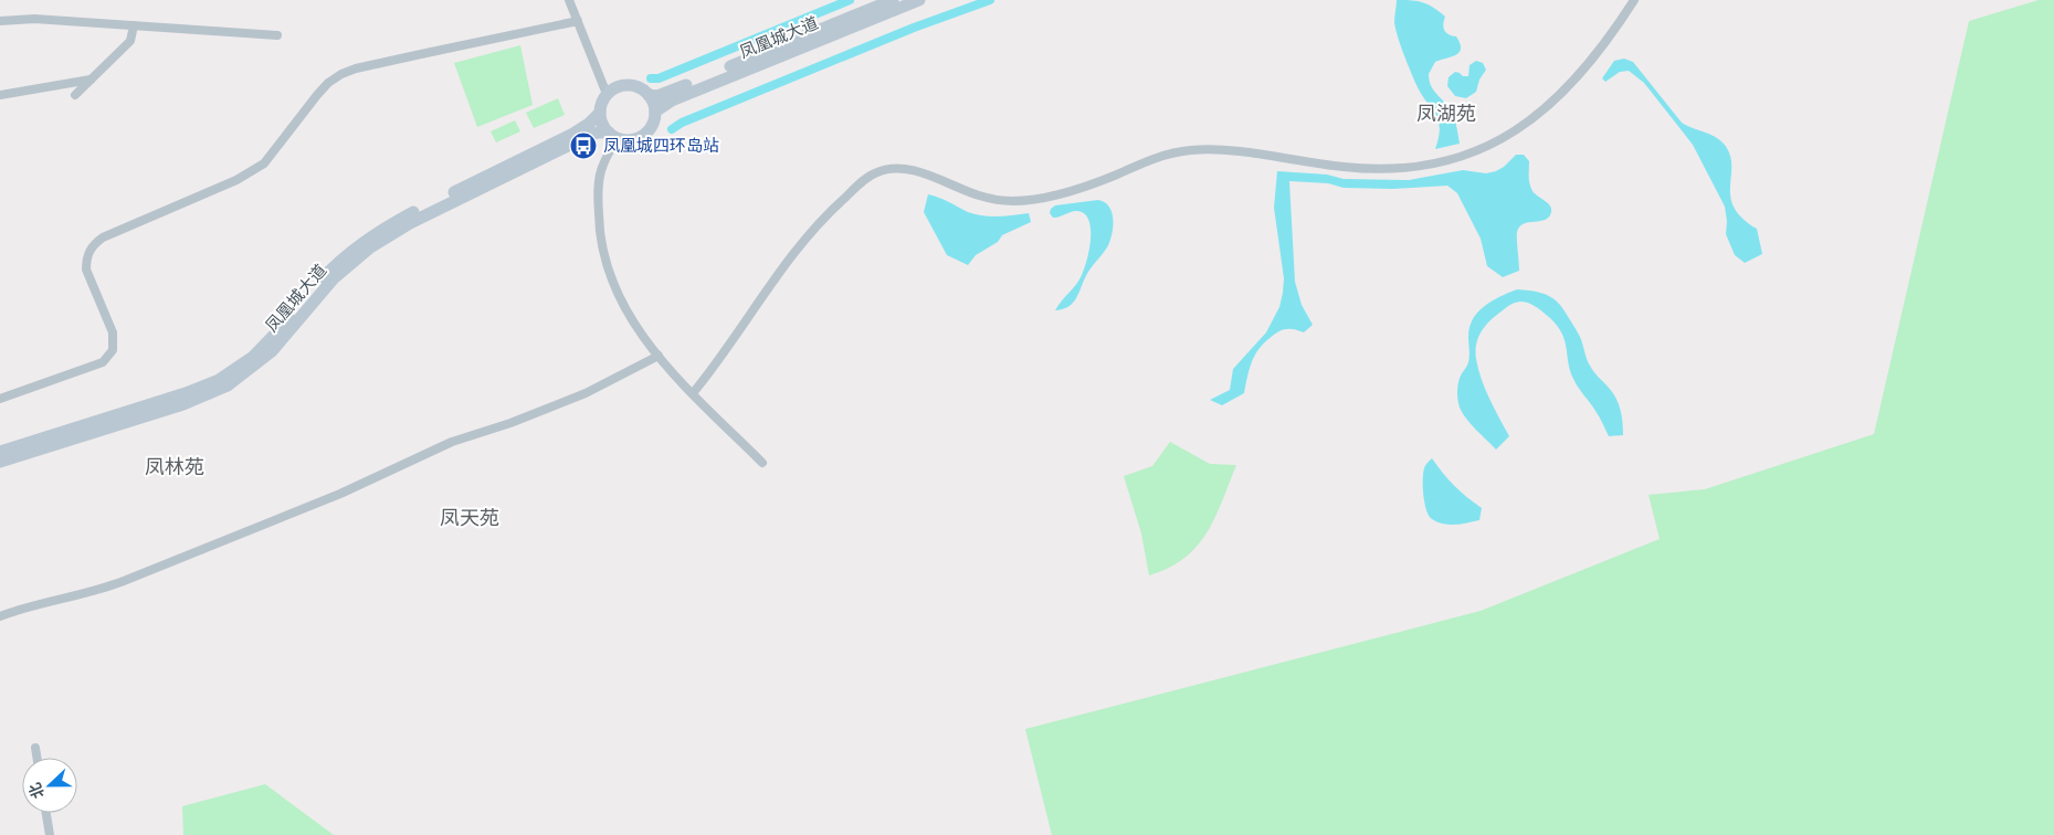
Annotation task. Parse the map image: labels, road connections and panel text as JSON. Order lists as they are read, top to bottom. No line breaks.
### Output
{"streets":{"main road":["凤凰城大道"]},"districts":["凤湖苑","凤林苑","凤天苑"],"places":{"bus stop":["凤凰城四环岛站"]},"north":"left"}
